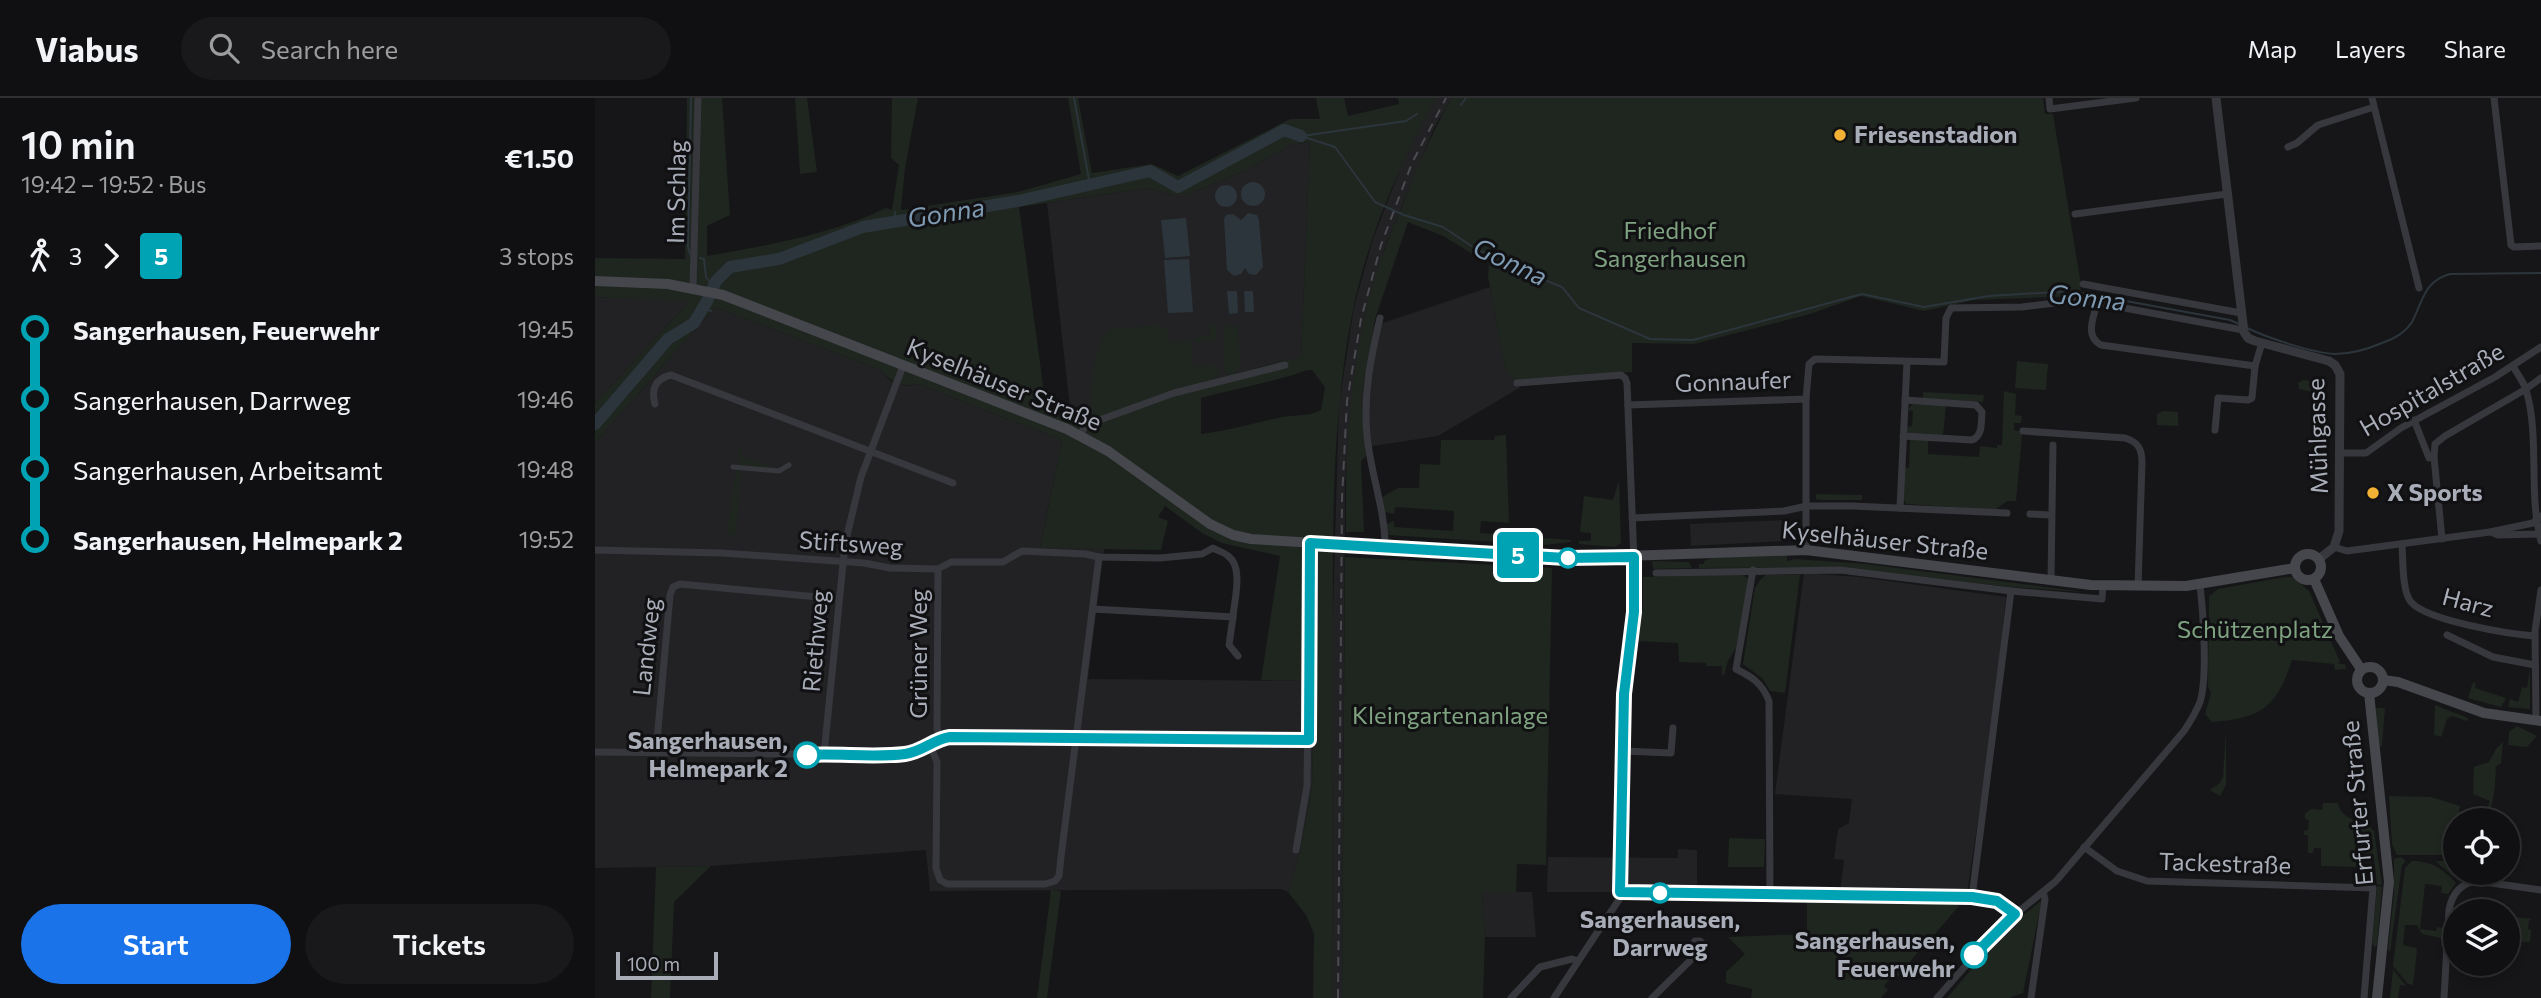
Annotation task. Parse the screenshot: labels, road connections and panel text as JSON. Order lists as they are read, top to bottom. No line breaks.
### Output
{"streets":{"main road":["Kyselhäuser Straße","Erfurter Straße"],"street":["Im Schlag","Gonnaufer","Hospitalstraße","Mühlgasse","Stiftsweg","Harz","Riethweg","Landweg","Grüner Weg","Tackestraße"]},"crossings":[["Im Schlag","Kyselhäuser Straße"],["Kyselhäuser Straße","Riethweg"],["Hospitalstraße","Mühlgasse"],["Stiftsweg","Riethweg"],["Stiftsweg","Grüner Weg"],["Riethweg","Landweg"],["Erfurter Straße","Tackestraße"]],"water":["Gonna"],"parks":["Friedhof Sangerhausen","Schützenplatz","Kleingartenanlage"],"places":["Friesenstadion","X Sports","Sangerhausen, Helmepark 2","Sangerhausen, Darrweg","Sangerhausen, Feuerwehr"],"lines":["bus line 5"],"scale_bar":"100 m","page":{"header":"Viabus","search":"Search here","nav":["Map","Layers","Share"],"heading":["10 min","19:42 – 19:52 · Bus","€1.50"],"on_map":"5","legs":["3","5","3 stops"],"list":[{"name":"Sangerhausen, Feuerwehr","value":"19:45"},{"name":"Sangerhausen, Darrweg","value":"19:46"},{"name":"Sangerhausen, Arbeitsamt","value":"19:48"},{"name":"Sangerhausen, Helmepark 2","value":"19:52"}],"buttons":["Start","Tickets"],"scale":"100 m"}}
